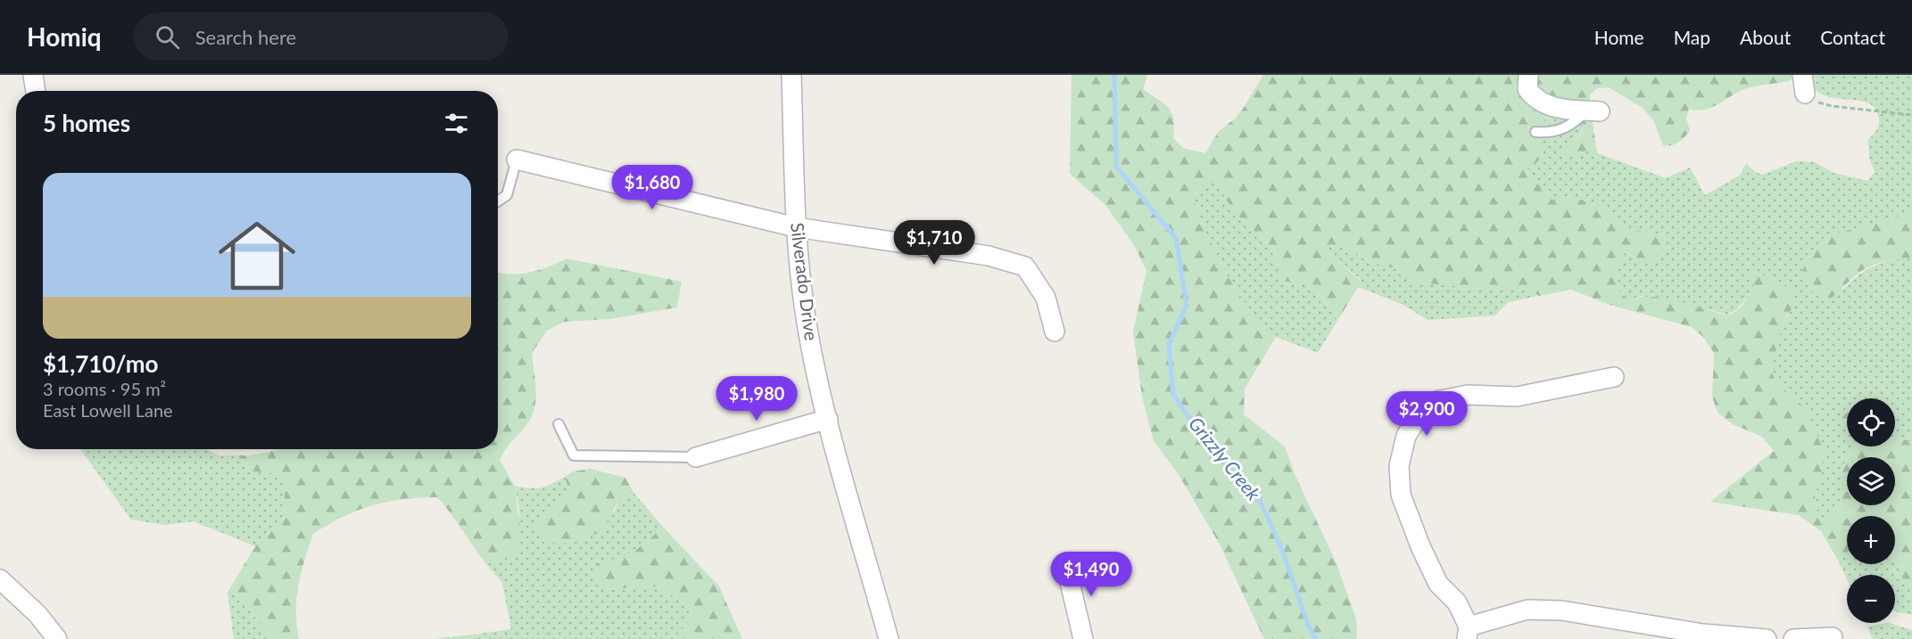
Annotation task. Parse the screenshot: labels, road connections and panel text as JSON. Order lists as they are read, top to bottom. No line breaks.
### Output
{"streets":{"street":["Silverado Drive"]},"water":["Grizzly Creek"],"page":{"header":"Homiq","search":"Search here","nav":["Home","Map","About","Contact"],"heading":"5 homes","list":[{"name":"$1,710/mo","note":"3 rooms · 95 m² · East Lowell Lane"}],"price":["$1,680","$1,710","$1,980","$2,900","$1,490"],"map_buttons":["+","−"]}}
